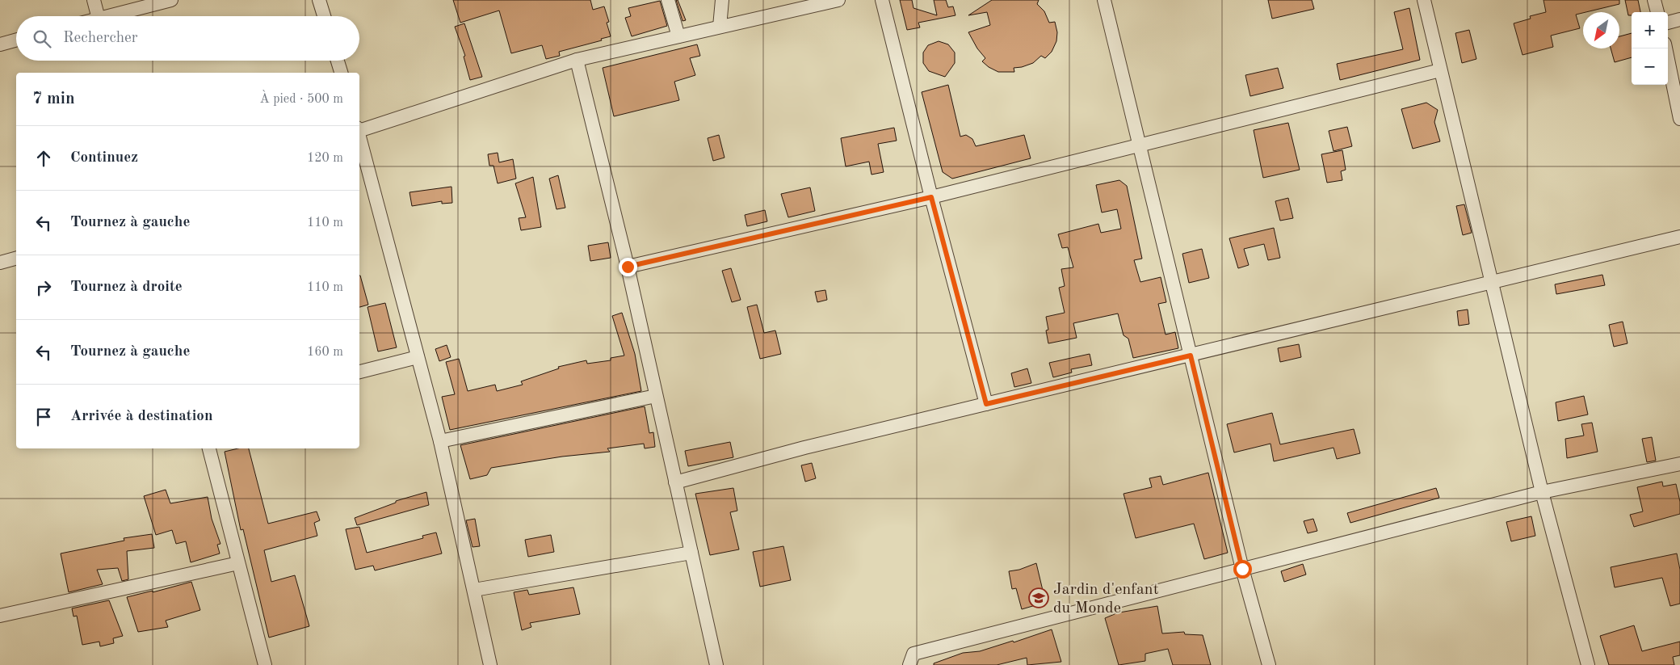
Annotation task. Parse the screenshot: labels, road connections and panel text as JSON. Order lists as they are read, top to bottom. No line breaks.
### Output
{"places":{"school or university":["Jardin d'enfant du Monde"]},"north":"bottom left","page":{"map_buttons":["+","−"],"search":"Rechercher","heading":["7 min","À pied · 500 m"],"list":[["Continuez","120 m"],["Tournez à gauche","110 m"],["Tournez à droite","110 m"],["Tournez à gauche","160 m"],"Arrivée à destination"]}}
